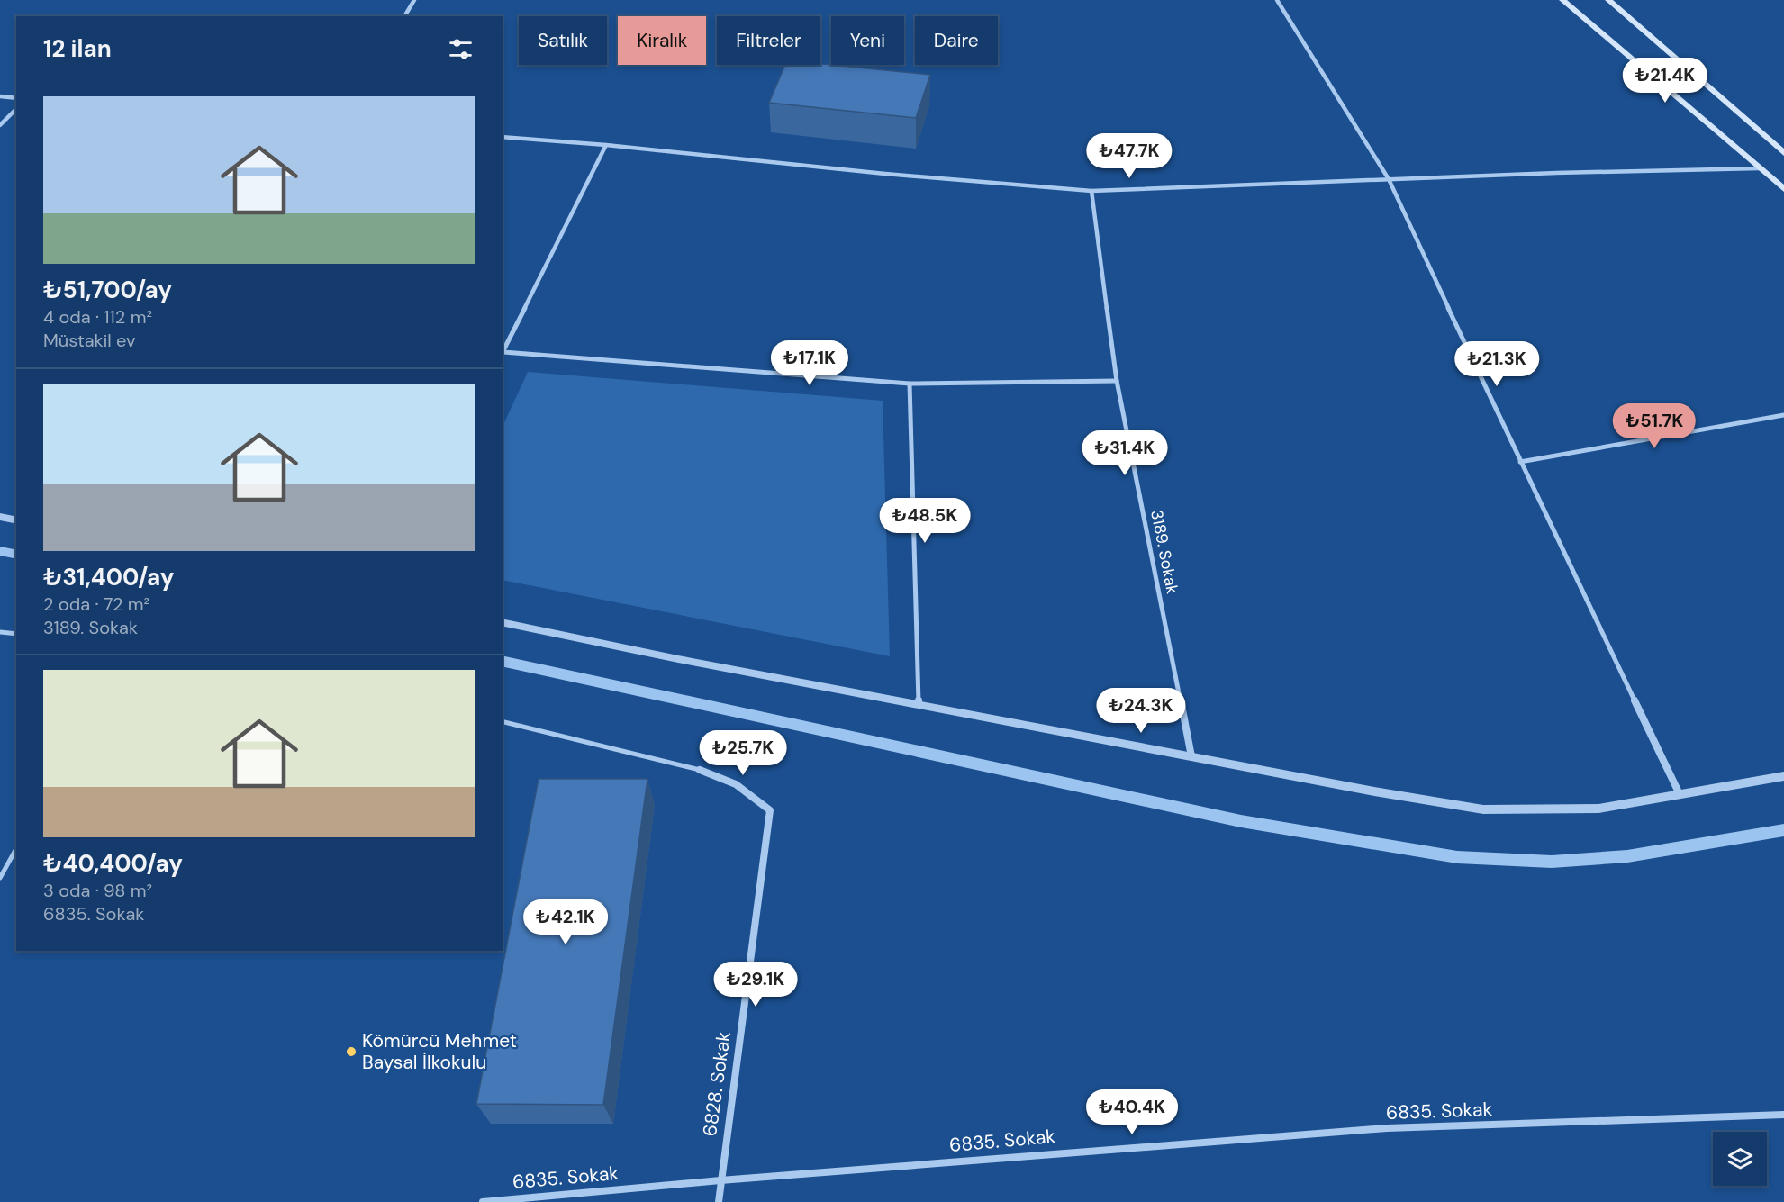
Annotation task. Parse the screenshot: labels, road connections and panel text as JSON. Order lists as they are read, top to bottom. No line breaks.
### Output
{"streets":{"street":["3189. Sokak","6828. Sokak","6835. Sokak"]},"crossings":[["6828. Sokak","6835. Sokak"]],"places":["Kömürcü Mehmet Baysal İlkokulu"],"page":{"chip":["Satılık","Kiralık","Filtreler","Yeni","Daire"],"heading":"12 ilan","price":["₺21.4K","₺47.7K","₺17.1K","₺21.3K","₺51.7K","₺31.4K","₺48.5K","₺24.3K","₺25.7K","₺42.1K","₺29.1K","₺40.4K"],"list":[{"name":"₺51,700/ay","note":"4 oda · 112 m² · Müstakil ev"},{"name":"₺31,400/ay","note":"2 oda · 72 m² · 3189. Sokak"},{"name":"₺40,400/ay","note":"3 oda · 98 m² · 6835. Sokak"}]}}
